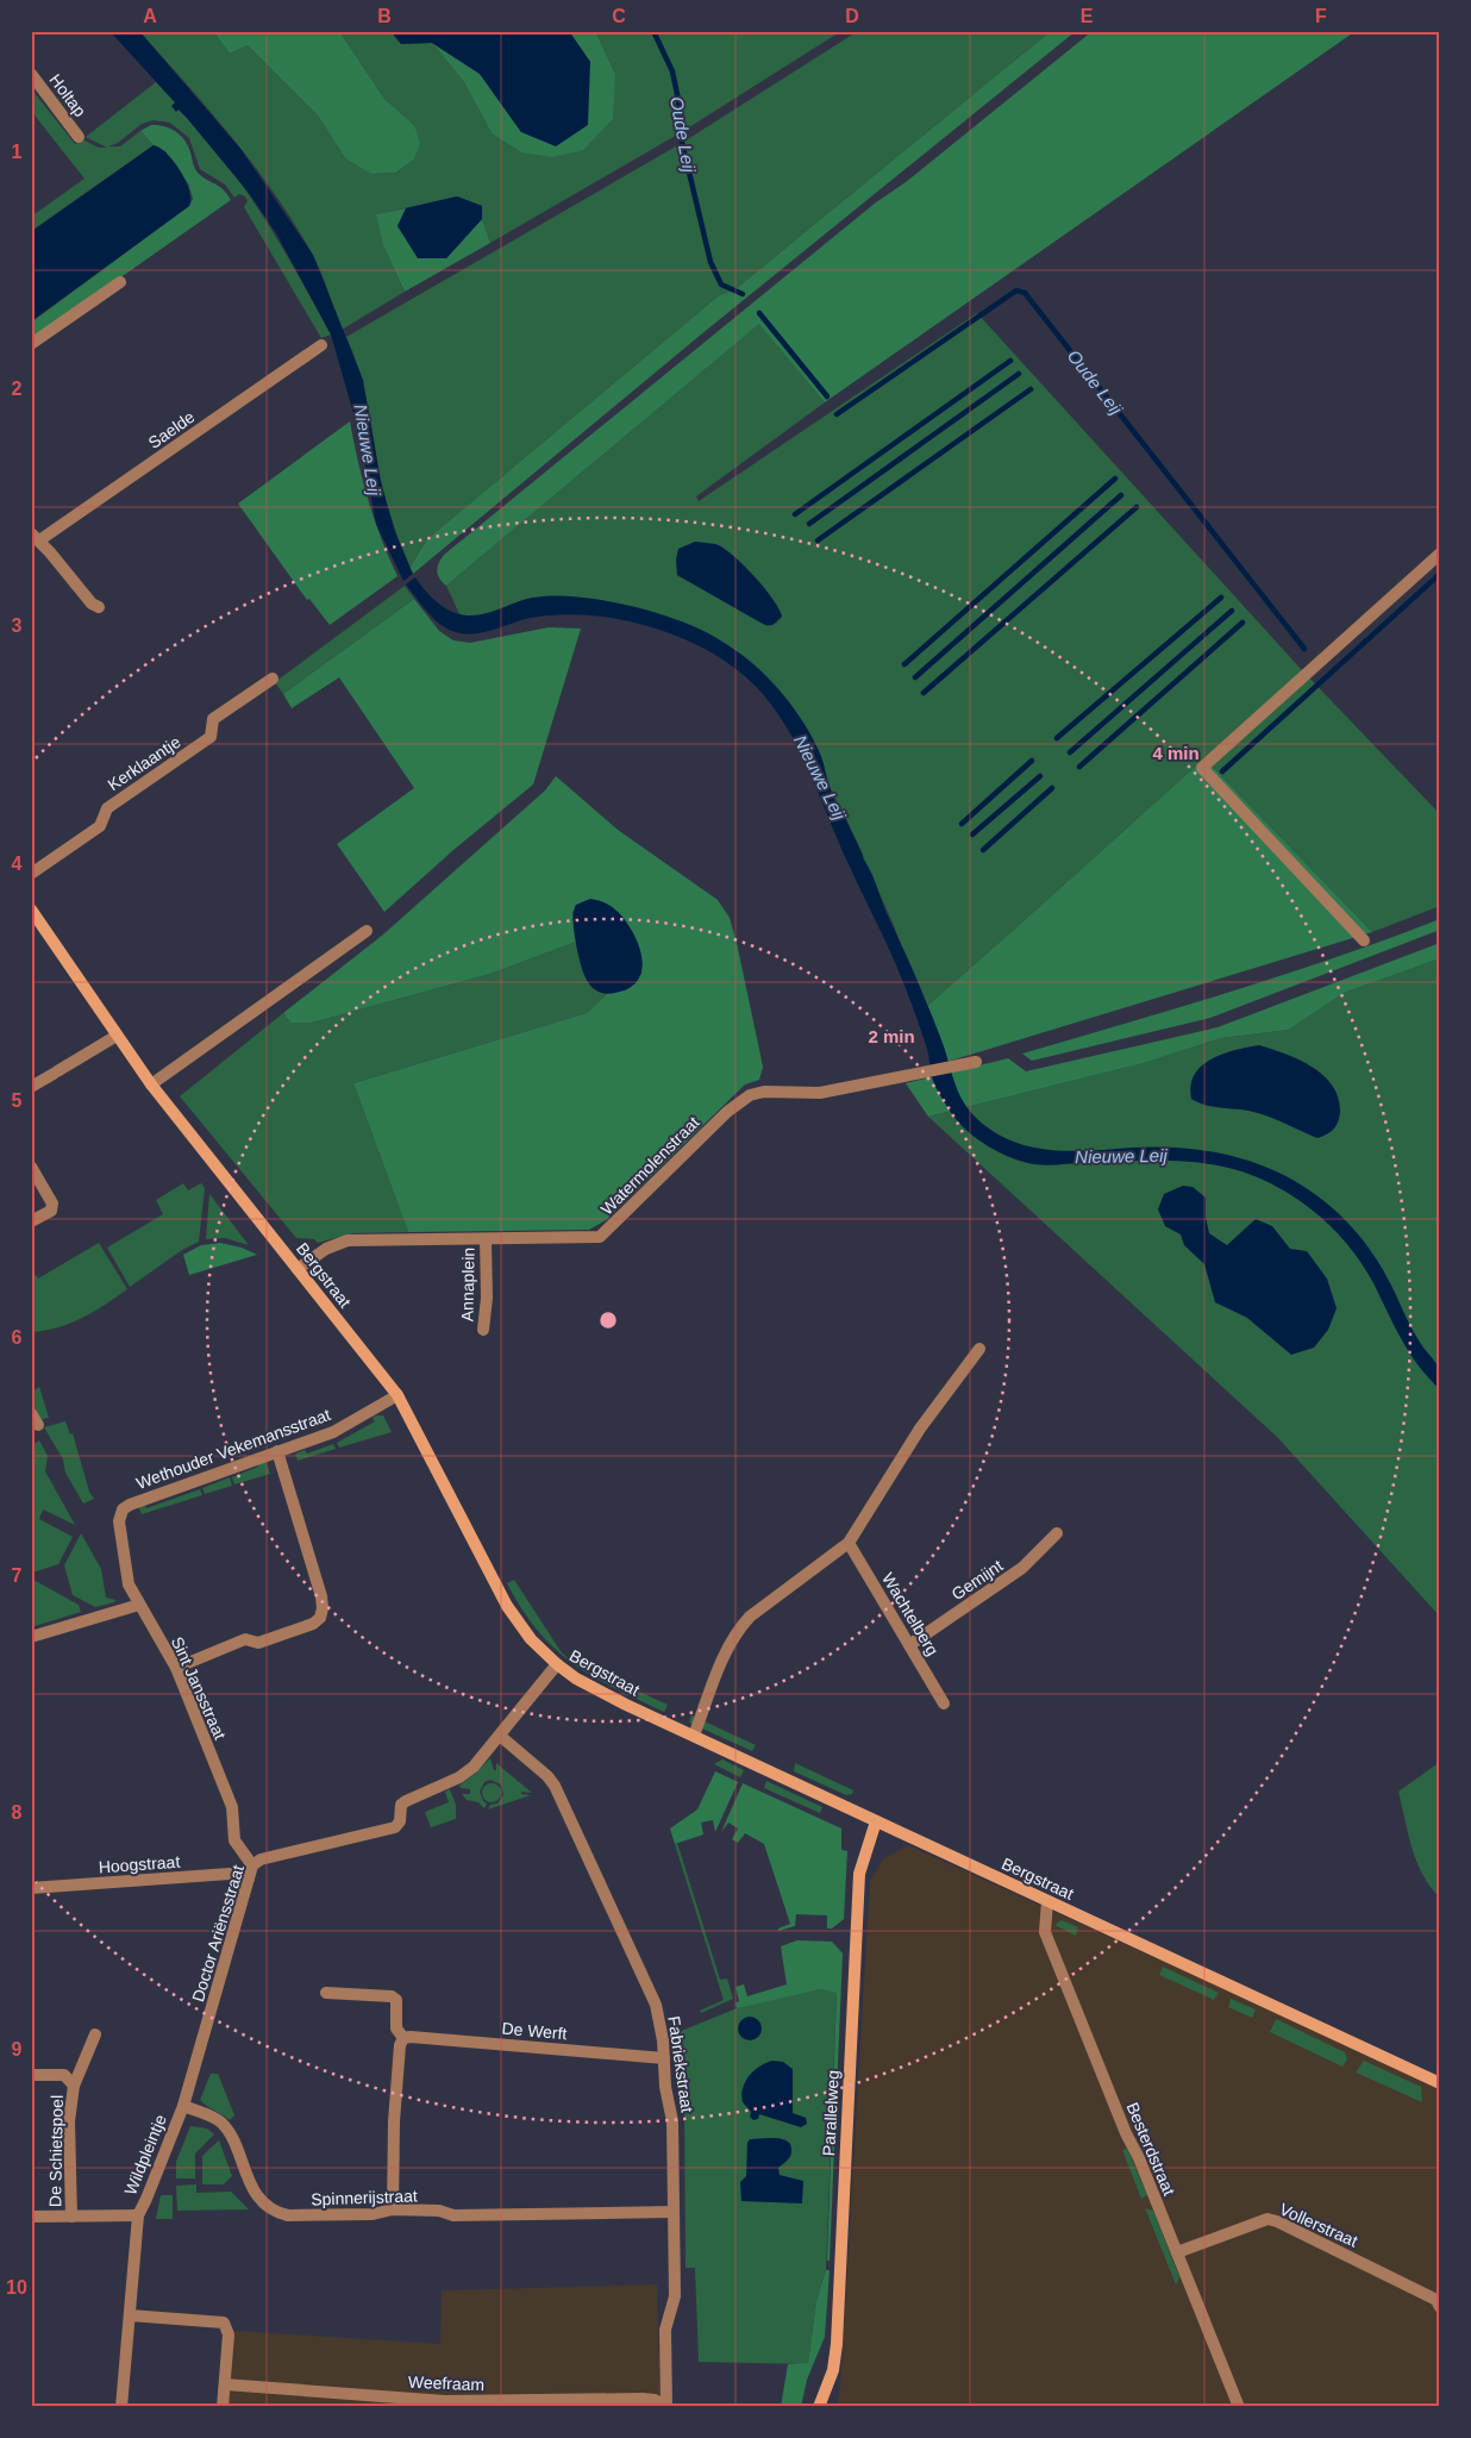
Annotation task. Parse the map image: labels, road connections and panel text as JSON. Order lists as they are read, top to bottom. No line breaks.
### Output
{"streets":{"street":["Holtap","Saelde","Kerklaantje","Watermolenstraat","Bergstraat","Annaplein","Wethouder Vekemansstraat","Gemijnt","Wachtelberg","Sint Jansstraat","Hoogstraat","Doctor Ariënsstraat","De Werft","Fabriekstraat","Parallelweg","Besterdstraat","De Schietspoel","Wildpleintje","Spinnerijstraat","Vollerstraat","Weefraam"]},"crossings":[["Watermolenstraat","Bergstraat"],["Watermolenstraat","Annaplein"],["Bergstraat","Wethouder Vekemansstraat"],["Bergstraat","Doctor Ariënsstraat"],["Bergstraat","Parallelweg"],["Bergstraat","Besterdstraat"],["Wethouder Vekemansstraat","Sint Jansstraat"],["Gemijnt","Wachtelberg"],["Sint Jansstraat","Hoogstraat"],["Sint Jansstraat","Doctor Ariënsstraat"],["Hoogstraat","Doctor Ariënsstraat"],["Doctor Ariënsstraat","Fabriekstraat"],["Doctor Ariënsstraat","Wildpleintje"],["Doctor Ariënsstraat","Spinnerijstraat"],["De Werft","Fabriekstraat"],["Fabriekstraat","Spinnerijstraat"],["Fabriekstraat","Weefraam"],["Besterdstraat","Vollerstraat"],["Wildpleintje","Spinnerijstraat"]],"water":["Oude Leij","Nieuwe Leij"],"grid":{"columns":["A","B","C","D","E","F"],"rows":["1","2","3","4","5","6","7","8","9","10"]},"rings":["4 min","2 min"]}
